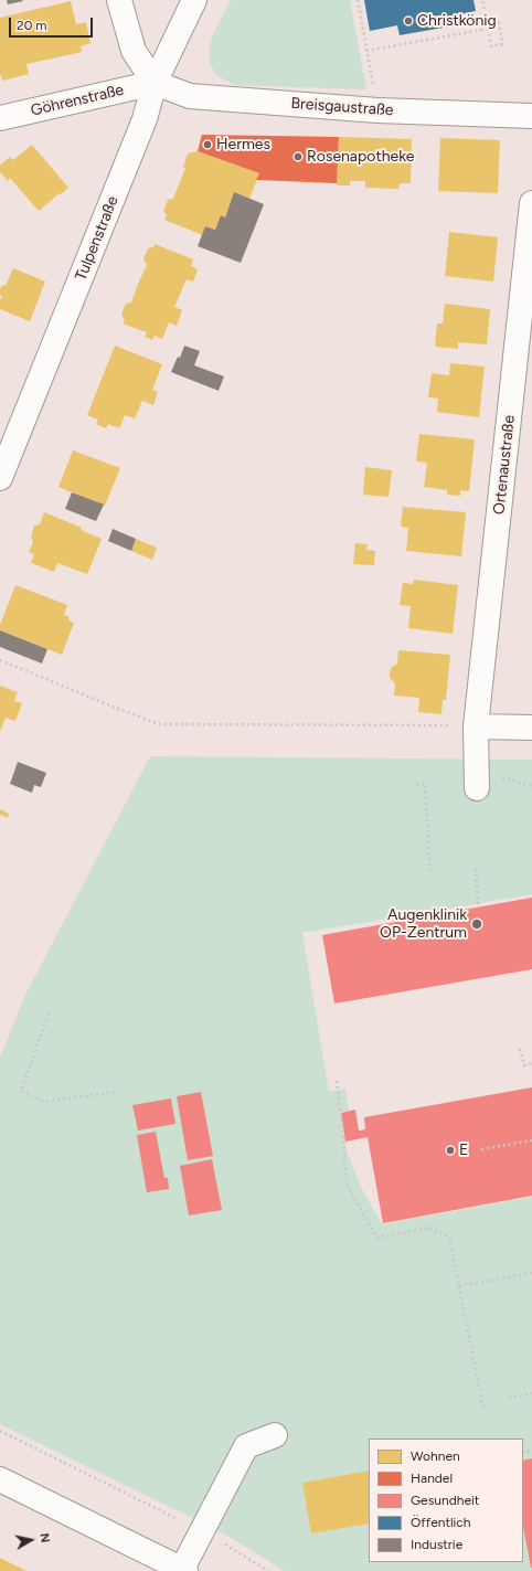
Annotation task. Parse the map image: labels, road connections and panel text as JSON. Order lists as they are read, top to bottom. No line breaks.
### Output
{"streets":{"street":["Göhrenstraße","Breisgaustraße","Tulpenstraße","Ortenaustraße"]},"crossings":[["Göhrenstraße","Breisgaustraße"],["Göhrenstraße","Tulpenstraße"],["Breisgaustraße","Tulpenstraße"]],"places":["Christkönig","Hermes","Rosenapotheke","Augenklinik OP-Zentrum","E"],"legend":["Wohnen","Handel","Gesundheit","Öffentlich","Industrie"],"scale_bar":"20 m","north":"right"}
